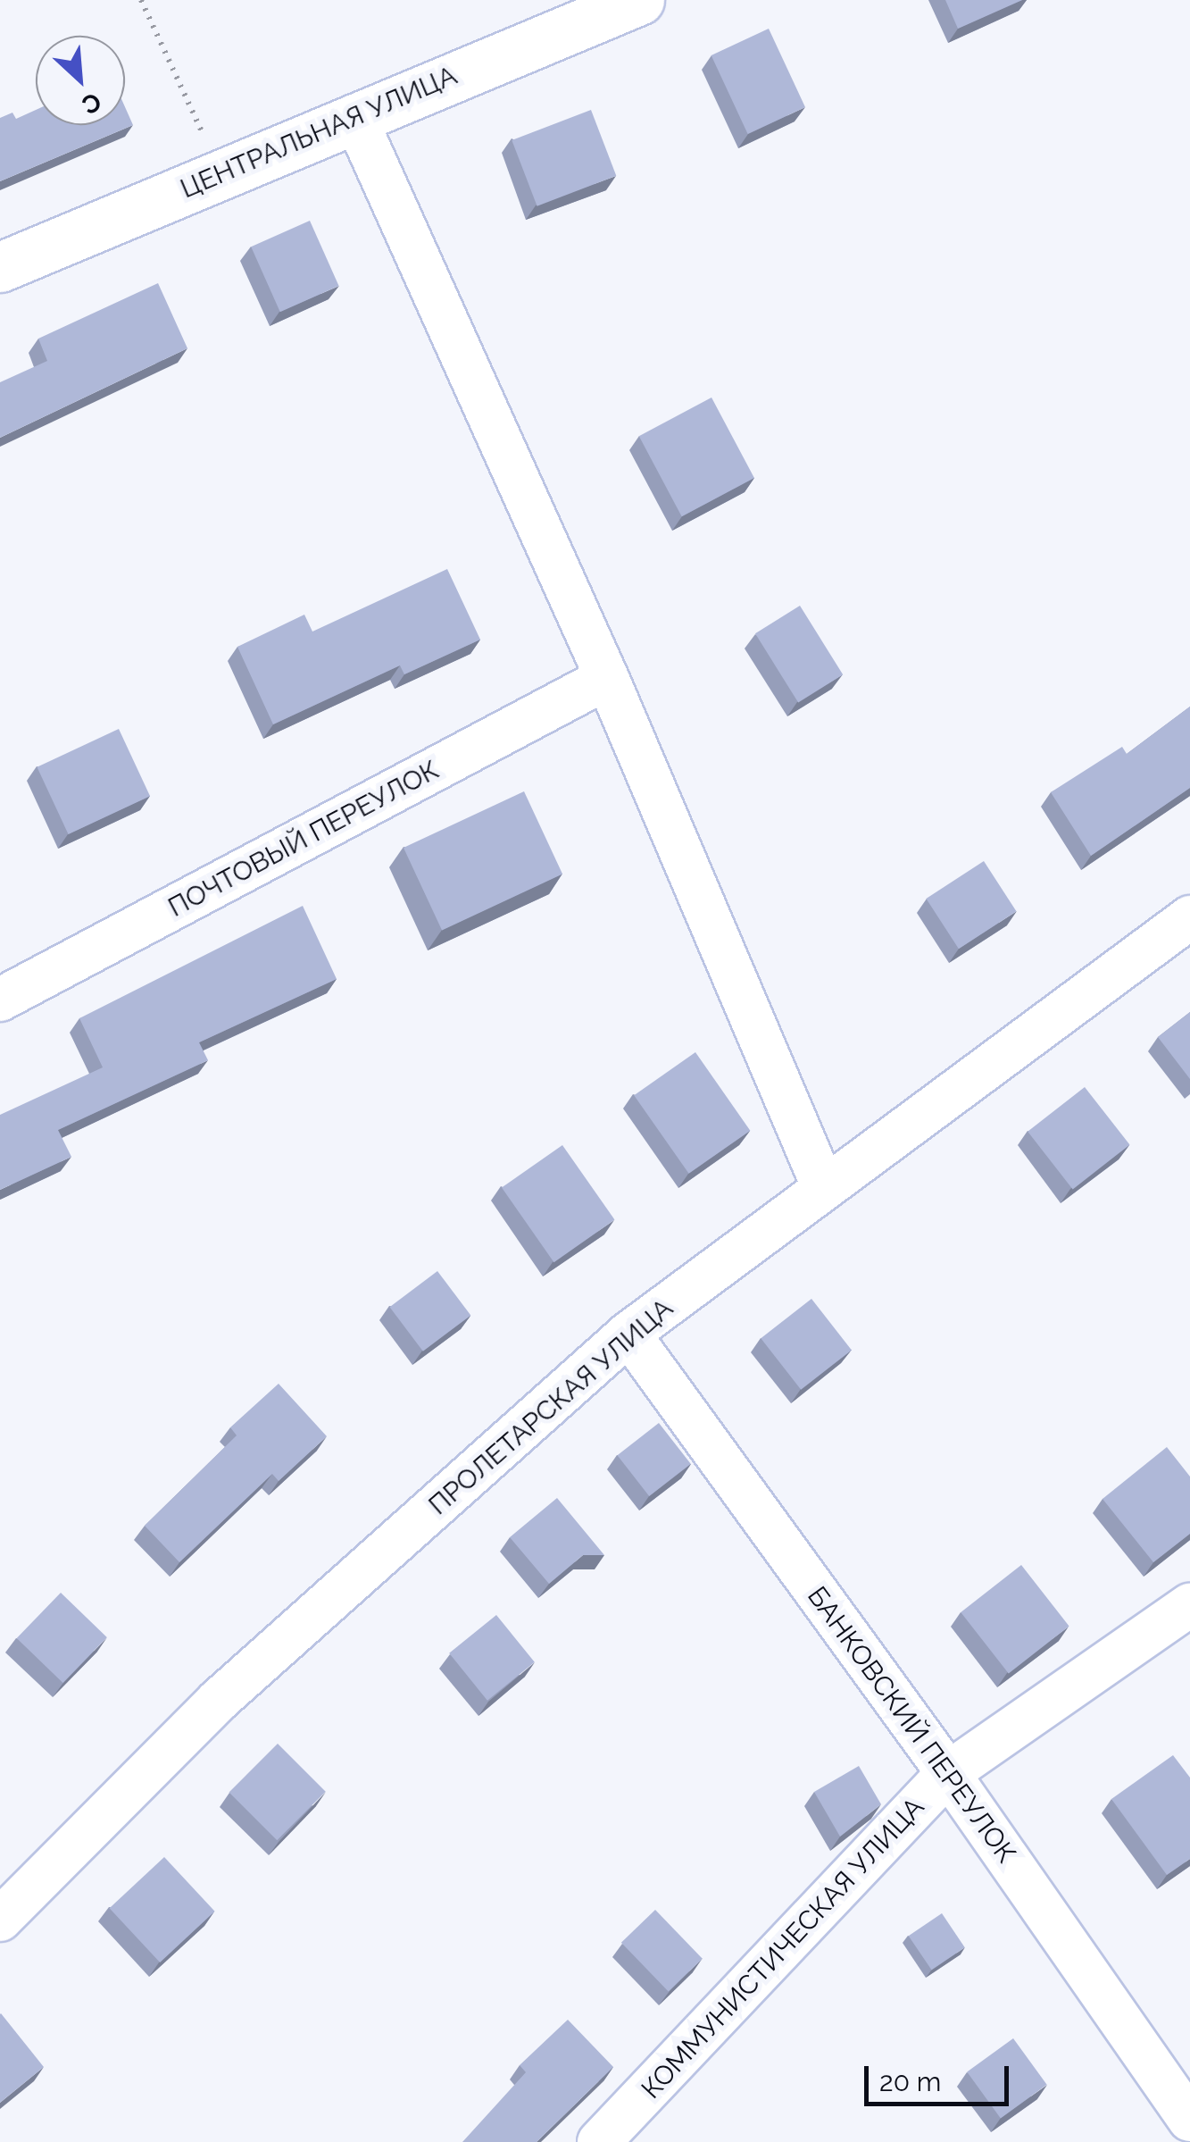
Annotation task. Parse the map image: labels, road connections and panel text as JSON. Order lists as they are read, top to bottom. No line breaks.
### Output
{"streets":{"main road":["ЦЕНТРАЛЬНАЯ УЛИЦА"],"street":["ПОЧТОВЫЙ ПЕРЕУЛОК","ПРОЛЕТАРСКАЯ УЛИЦА","БАНКОВСКИЙ ПЕРЕУЛОК","КОММУНИСТИЧЕСКАЯ УЛИЦА"]},"crossings":[["ПРОЛЕТАРСКАЯ УЛИЦА","БАНКОВСКИЙ ПЕРЕУЛОК"],["БАНКОВСКИЙ ПЕРЕУЛОК","КОММУНИСТИЧЕСКАЯ УЛИЦА"]],"scale_bar":"20 m","north":"bottom right"}
